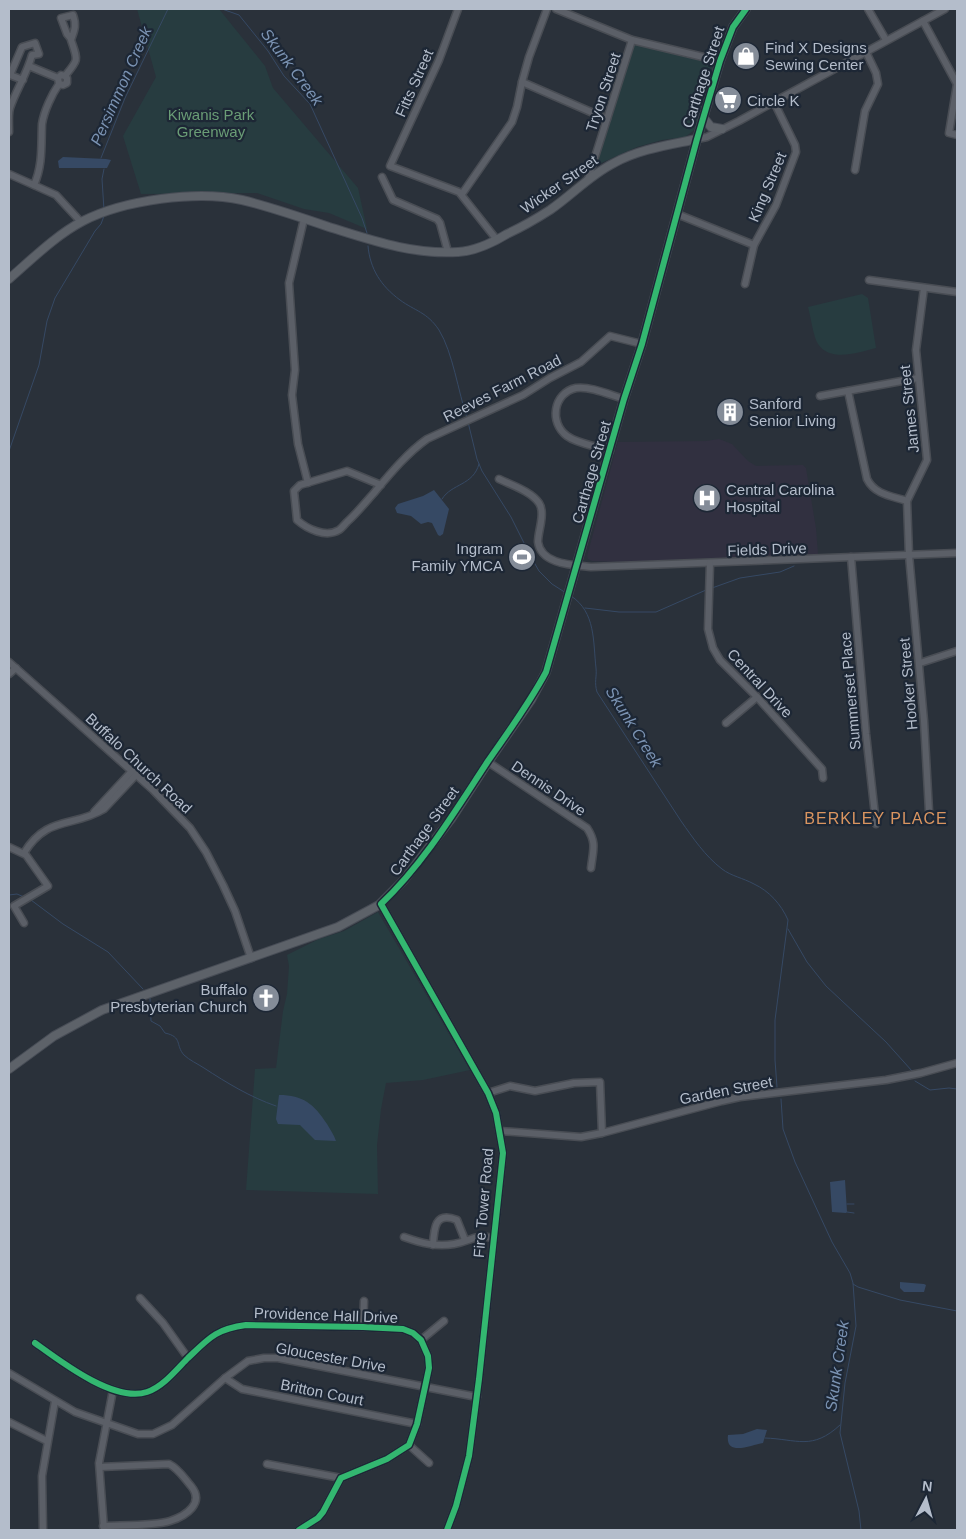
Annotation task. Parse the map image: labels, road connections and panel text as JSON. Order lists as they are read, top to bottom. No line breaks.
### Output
{"streets":{"main road":["Carthage Street","Wicker Street"],"street":["Fitts Street","Tryon Street","King Street","Reeves Farm Road","James Street","Fields Drive","Central Drive","Hooker Street","Summerset Place","Buffalo Church Road","Dennis Drive","Garden Street","Fire Tower Road","Providence Hall Drive","Gloucester Drive","Britton Court"]},"crossings":[["Carthage Street","Wicker Street"],["Carthage Street","Reeves Farm Road"],["Carthage Street","Fields Drive"],["Carthage Street","Buffalo Church Road"],["Carthage Street","Dennis Drive"],["Carthage Street","Fire Tower Road"],["Tryon Street","Wicker Street"],["Wicker Street","King Street"],["James Street","Fields Drive"],["James Street","Hooker Street"],["Fields Drive","Central Drive"],["Fields Drive","Hooker Street"],["Fields Drive","Summerset Place"],["Garden Street","Fire Tower Road"],["Fire Tower Road","Gloucester Drive"],["Gloucester Drive","Britton Court"]],"districts":["BERKLEY PLACE"],"water":["Skunk Creek","Persimmon Creek"],"parks":["Kiwanis Park Greenway"],"places":{"shop":["Find X Designs Sewing Center"],"supermarket":["Circle K"],"building":["Sanford Senior Living"],"hospital":["Central Carolina Hospital"],"sports":["Ingram Family YMCA"],"church":["Buffalo Presbyterian Church"]},"north":"top"}
